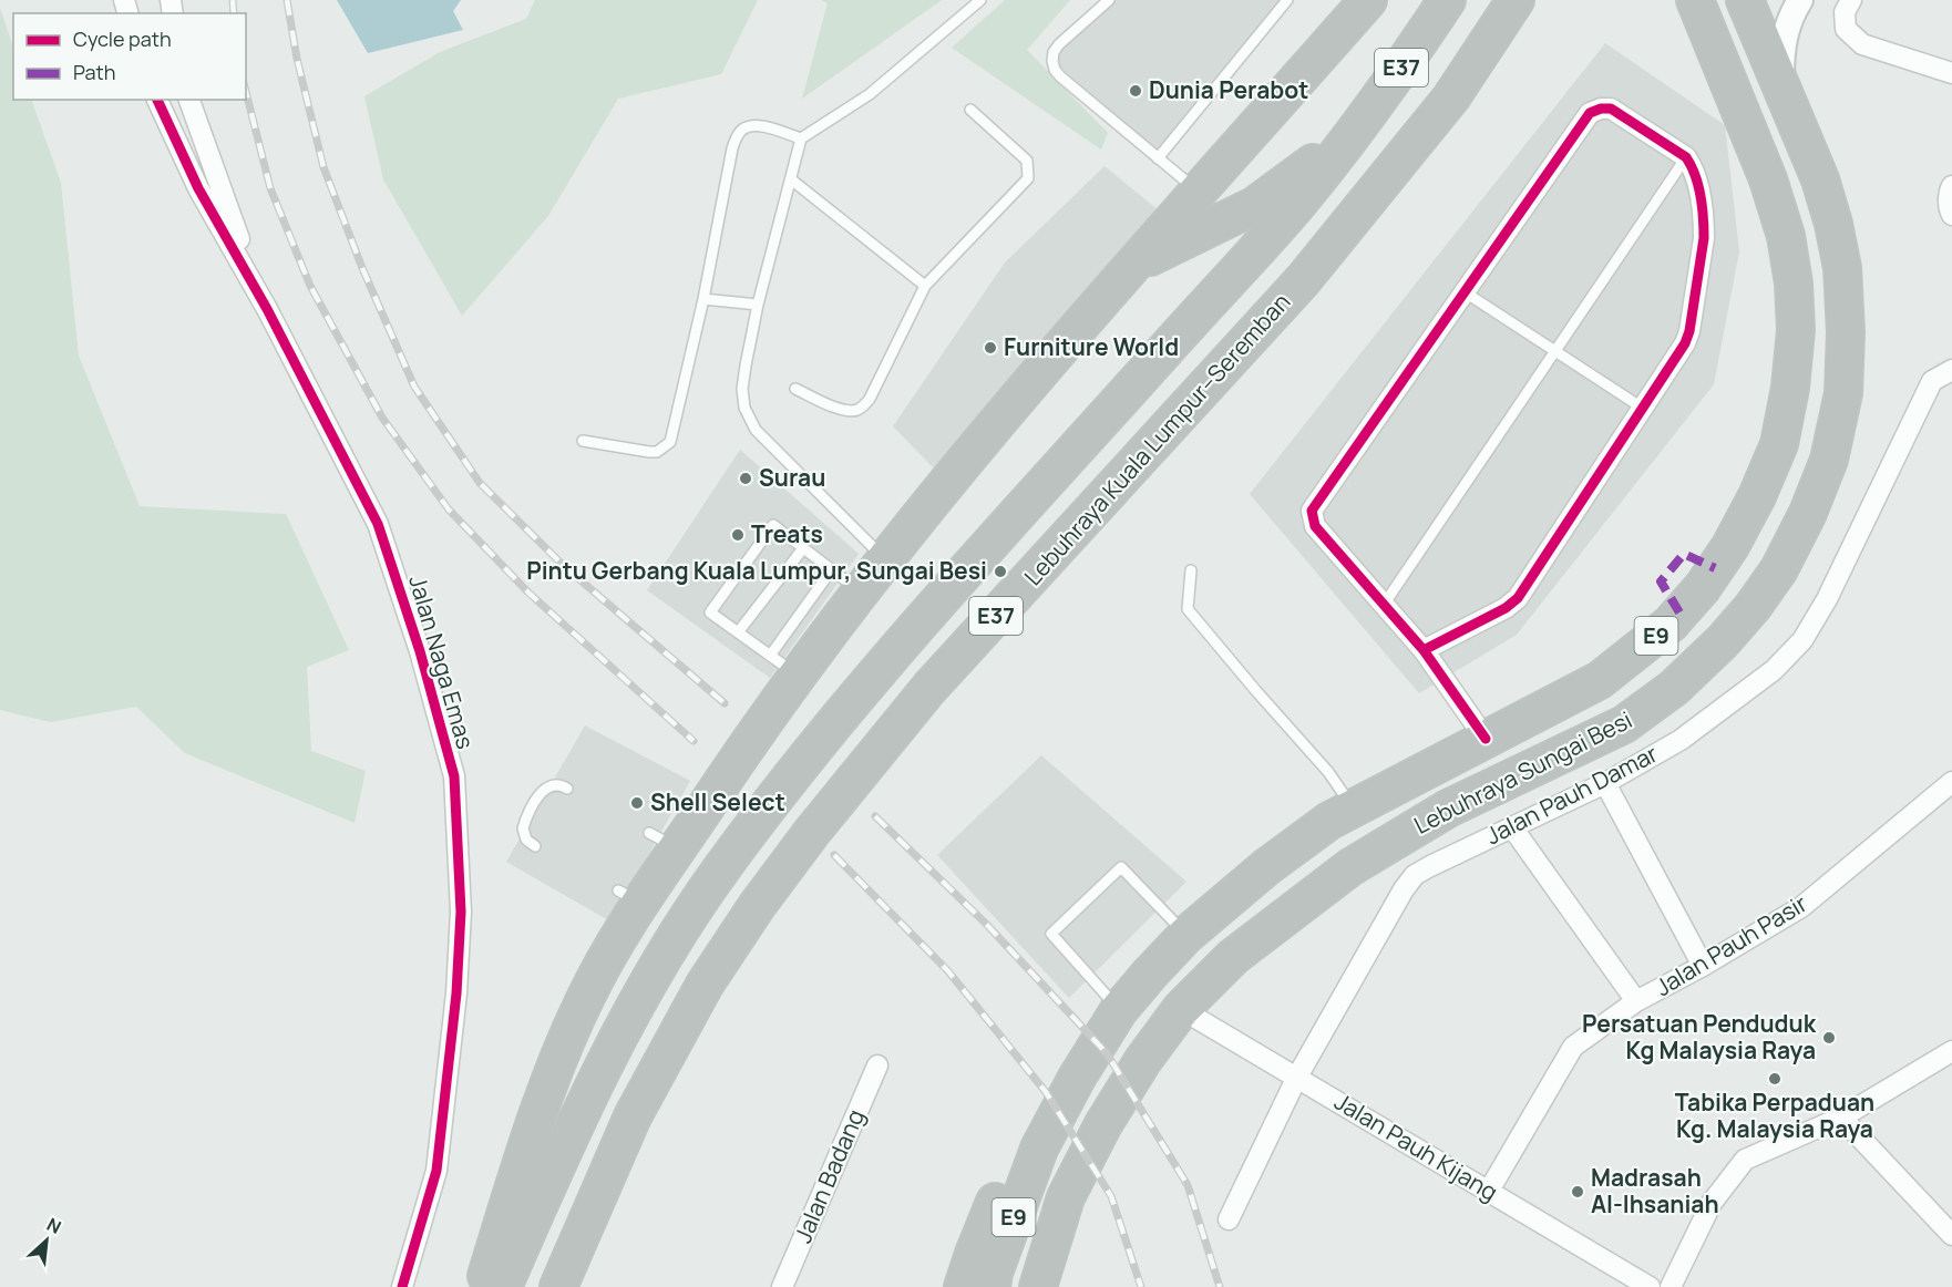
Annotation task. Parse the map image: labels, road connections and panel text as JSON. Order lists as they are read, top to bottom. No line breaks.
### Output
{"streets":{"highway":["E37","Lebuhraya Kuala Lumpur–Seremban","E9","Lebuhraya Sungai Besi"],"street":["Jalan Naga Emas","Jalan Pauh Damar","Jalan Pauh Pasir","Jalan Pauh Kijang","Jalan Badang"]},"crossings":[["Lebuhraya Sungai Besi","Jalan Pauh Kijang"],["Jalan Pauh Damar","Jalan Pauh Kijang"],["Jalan Pauh Pasir","Jalan Pauh Kijang"]],"places":["Dunia Perabot","Furniture World","Surau","Treats","Pintu Gerbang Kuala Lumpur, Sungai Besi","Shell Select","Persatuan Penduduk Kg Malaysia Raya","Tabika Perpaduan Kg. Malaysia Raya","Madrasah Al-Ihsaniah"],"legend":["Cycle path","Path"],"north":"top right"}
